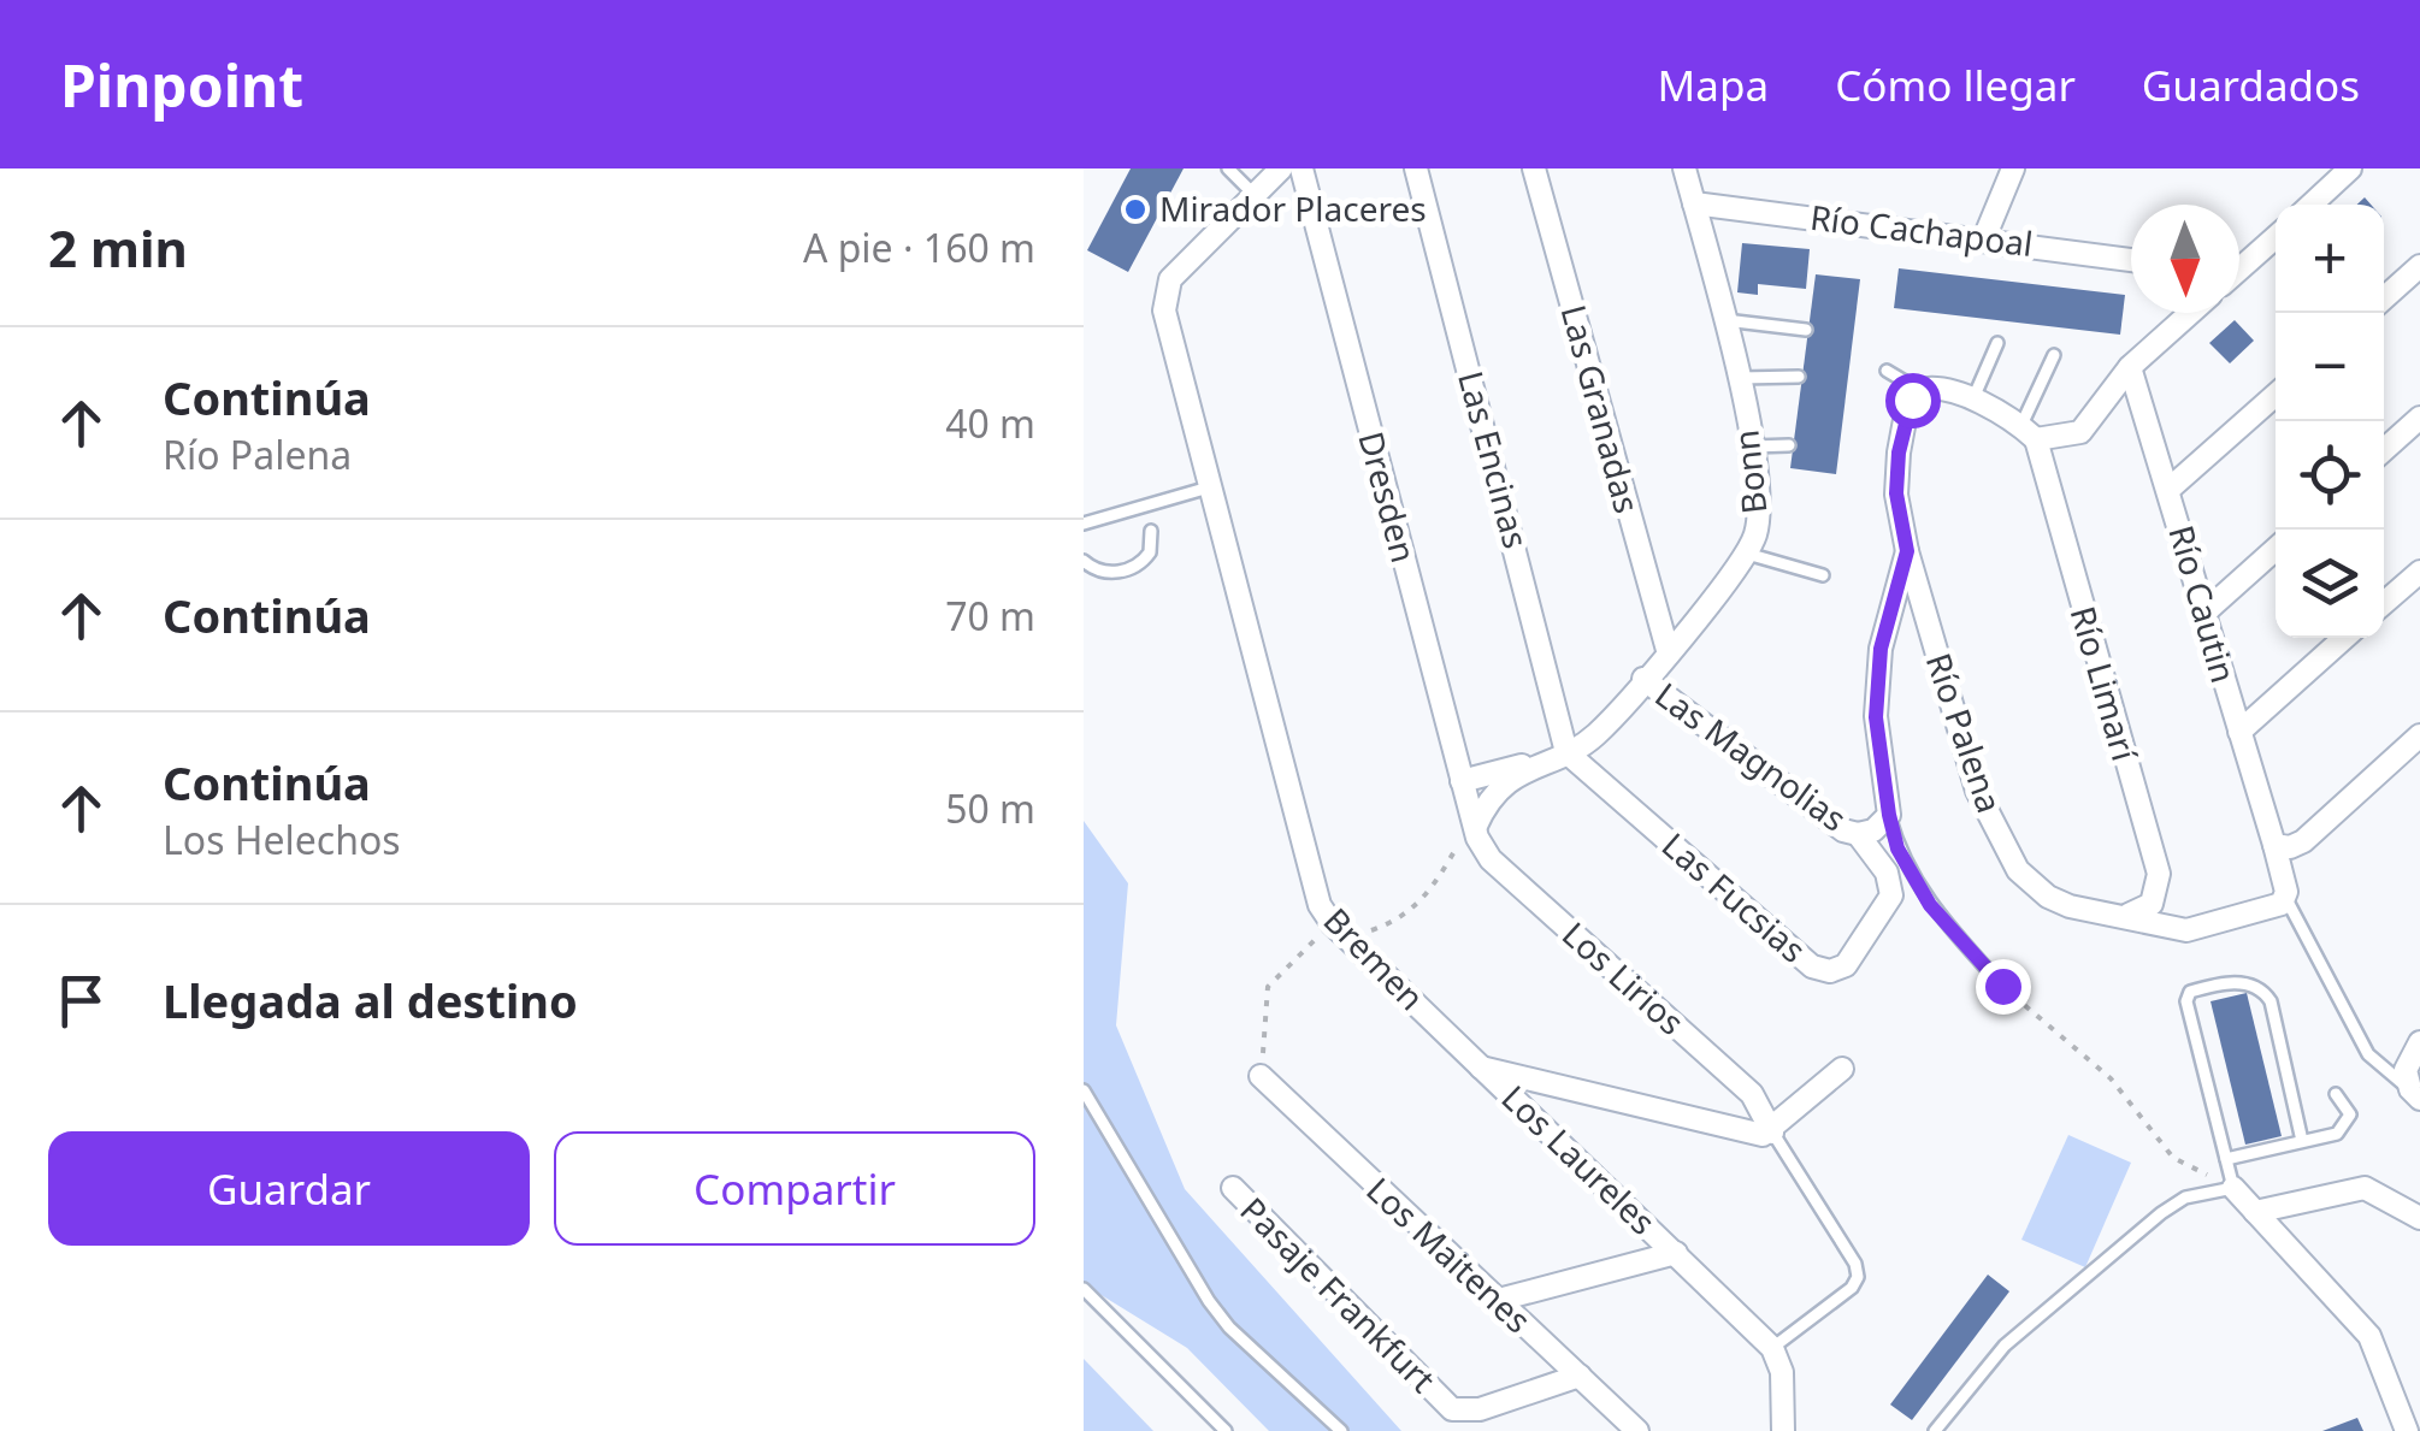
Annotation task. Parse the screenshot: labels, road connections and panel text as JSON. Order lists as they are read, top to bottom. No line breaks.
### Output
{"streets":{"street":["Río Cachapoal","Las Granadas","Las Encinas","Bonn","Dresden","Río Cautin","Río Limarí","Río Palena","Las Magnolias","Las Fucsias","Bremen","Los Lirios","Los Laureles","Los Maitenes","Pasaje Frankfurt"]},"crossings":[["Río Cachapoal","Bonn"],["Las Granadas","Bonn"],["Las Encinas","Bonn"],["Las Encinas","Las Fucsias"],["Bonn","Dresden"],["Bonn","Las Magnolias"],["Bonn","Las Fucsias"],["Bonn","Los Lirios"],["Dresden","Los Lirios"],["Río Cautin","Río Palena"],["Río Limarí","Río Palena"],["Las Magnolias","Las Fucsias"],["Bremen","Los Laureles"],["Los Laureles","Los Maitenes"],["Los Maitenes","Pasaje Frankfurt"]],"places":["Mirador Placeres"],"north":"bottom","page":{"header":"Pinpoint","nav":["Mapa","Cómo llegar","Guardados"],"heading":["2 min","A pie · 160 m"],"map_buttons":["+","−"],"list":[["Continúa","Río Palena","40 m"],["Continúa","70 m"],["Continúa","Los Helechos","50 m"],"Llegada al destino"],"buttons":["Guardar","Compartir"]}}
